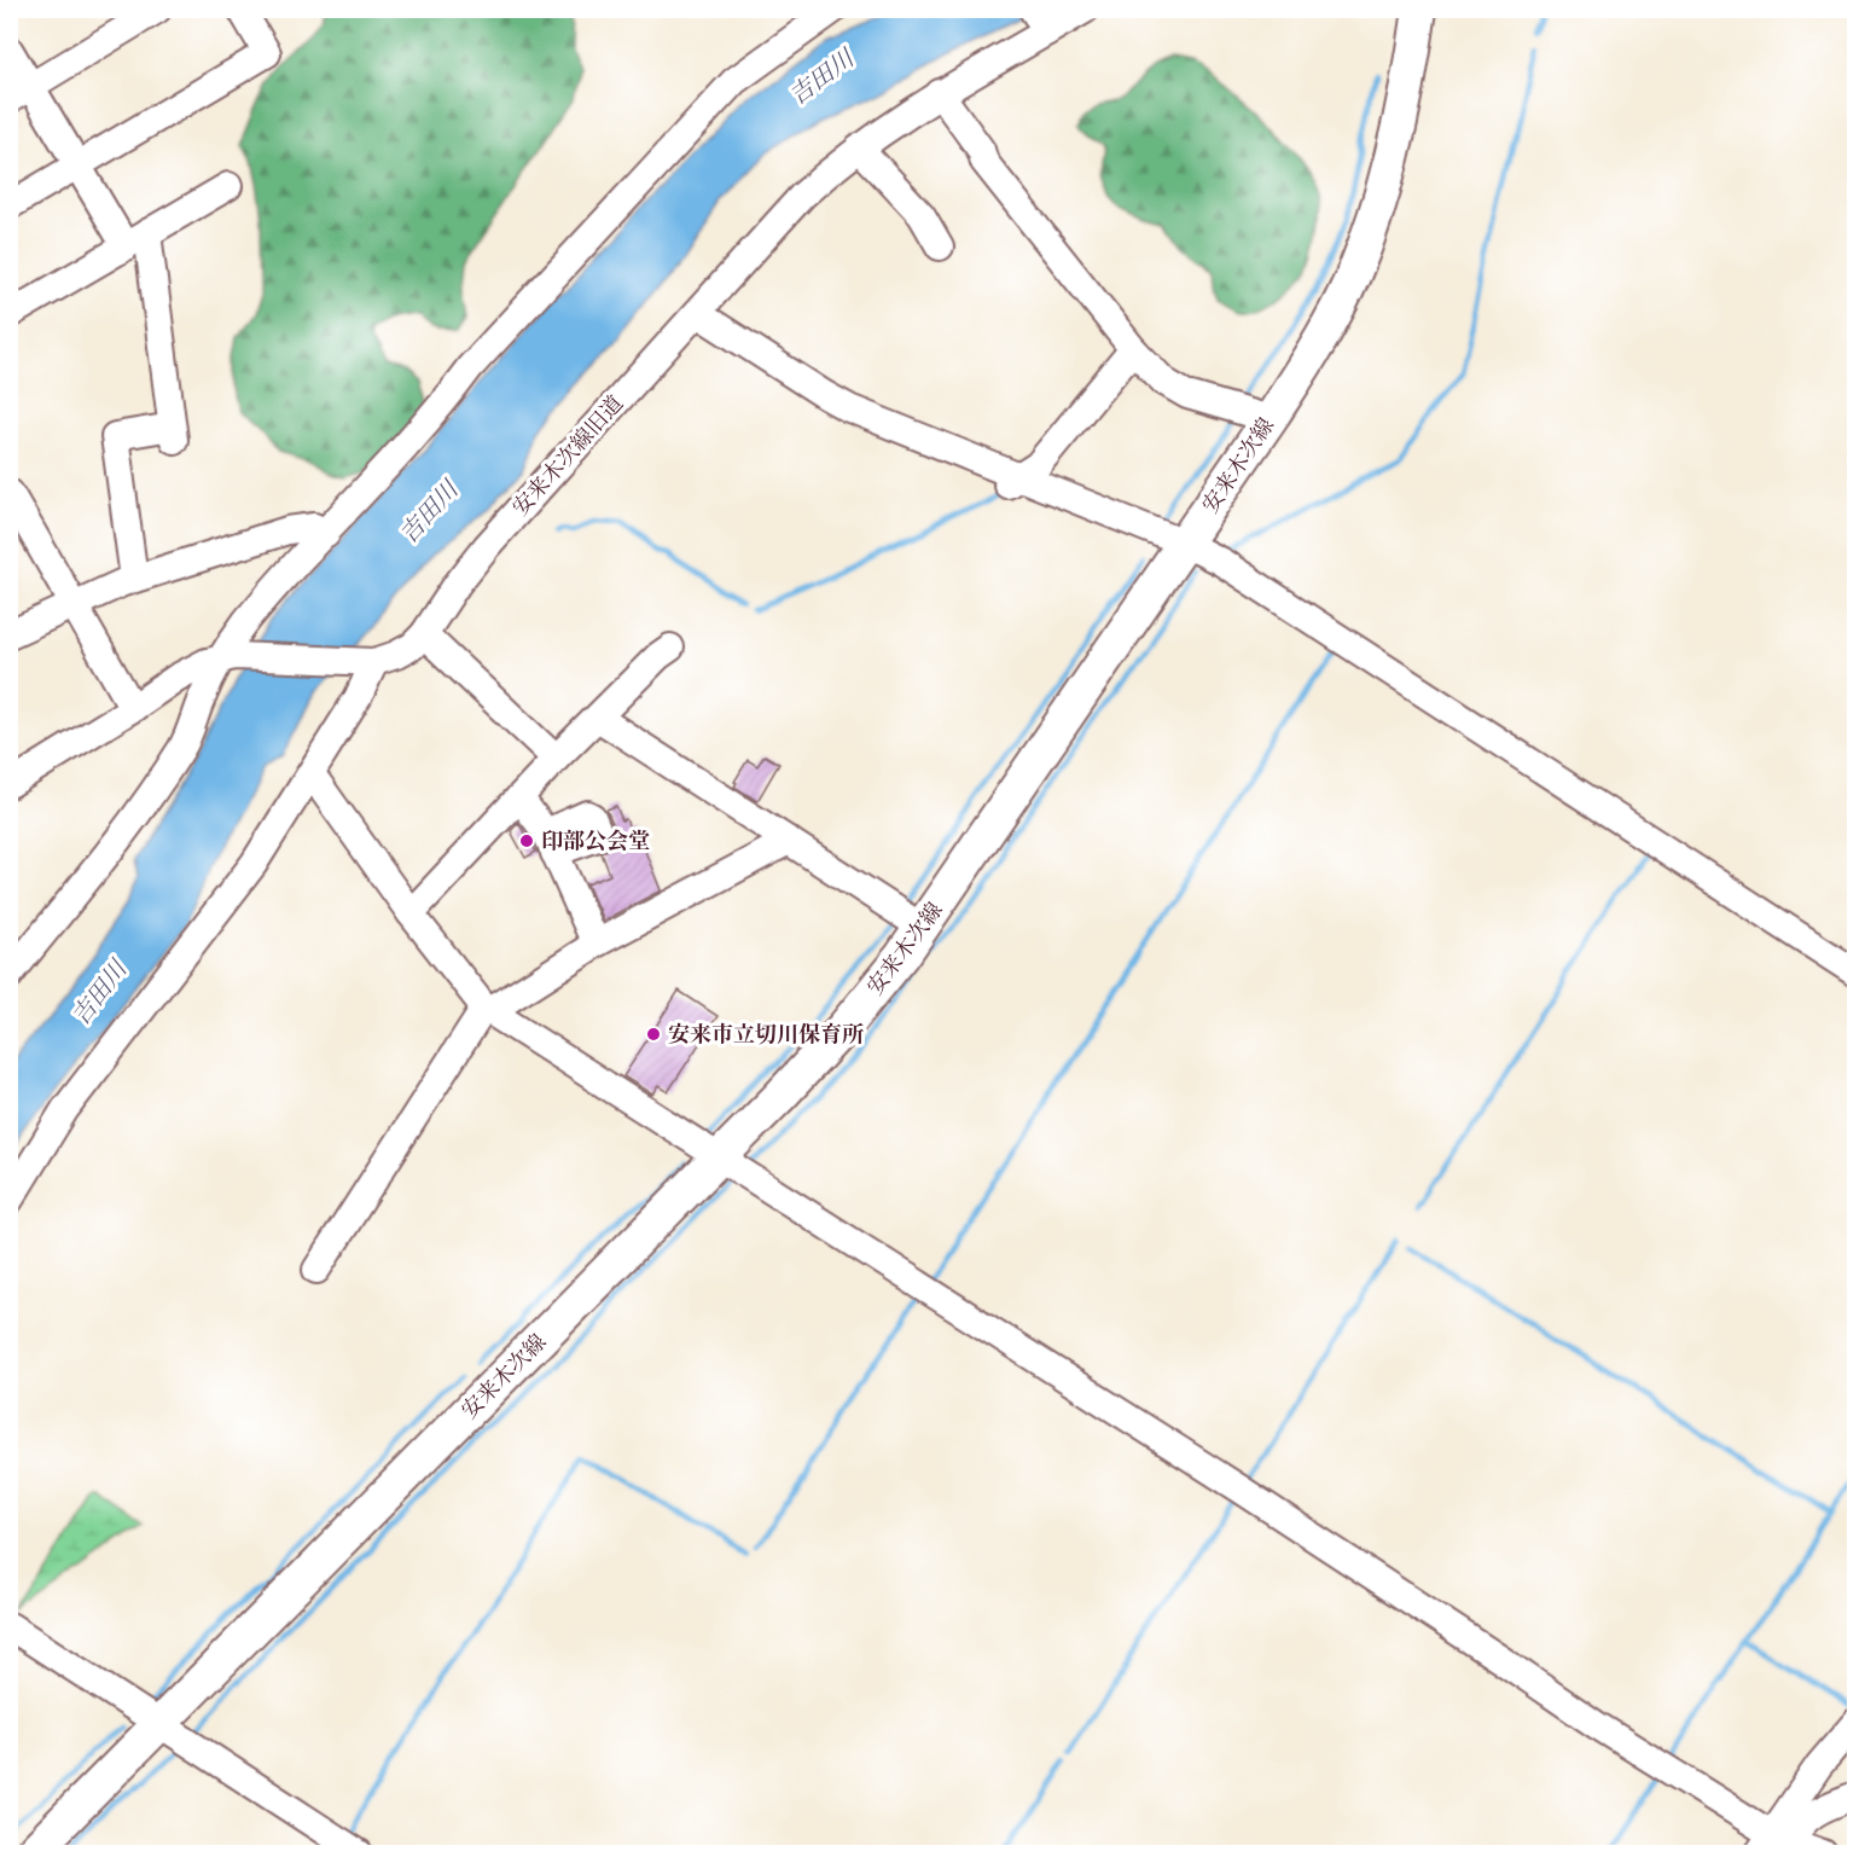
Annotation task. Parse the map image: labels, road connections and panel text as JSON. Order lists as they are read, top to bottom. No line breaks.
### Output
{"streets":{"main road":["安来木次線"],"street":["安来木次線旧道"]},"water":["吉田川"],"places":["印部公会堂","安来市立切川保育所"]}
